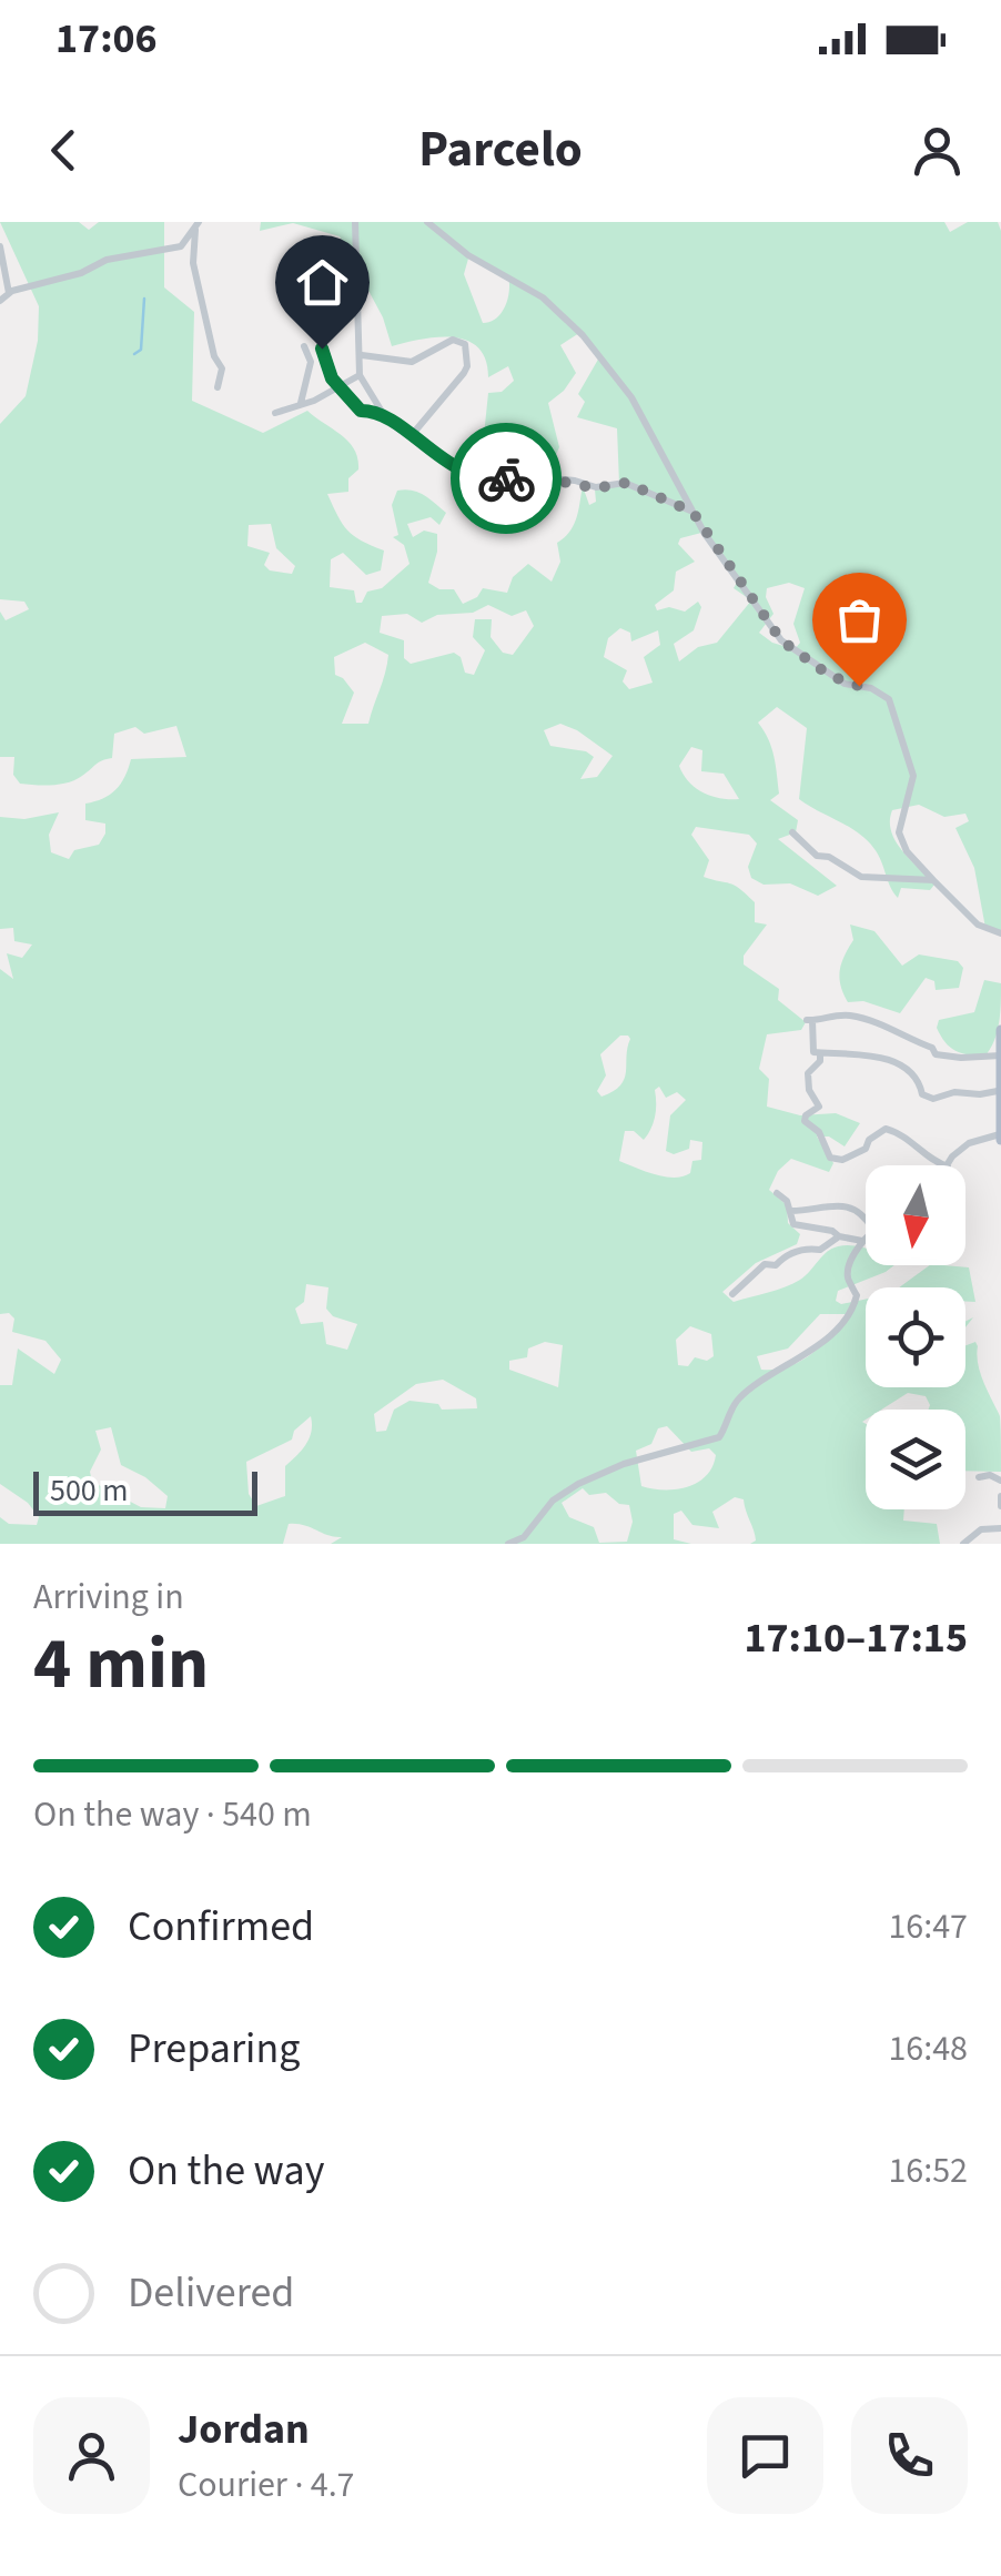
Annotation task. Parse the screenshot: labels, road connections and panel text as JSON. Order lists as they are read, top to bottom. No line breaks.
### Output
{"scale_bar":"500 m","north":"bottom","page":{"status":"17:06","header":"Parcelo","scale":"500 m","heading":["4 min","Arriving in","17:10–17:15"],"panel":["Jordan","Courier · 4.7"],"bar":"On the way · 540 m","list":[["Confirmed","16:47"],["Preparing","16:48"],["On the way","16:52"],"Delivered"]}}
